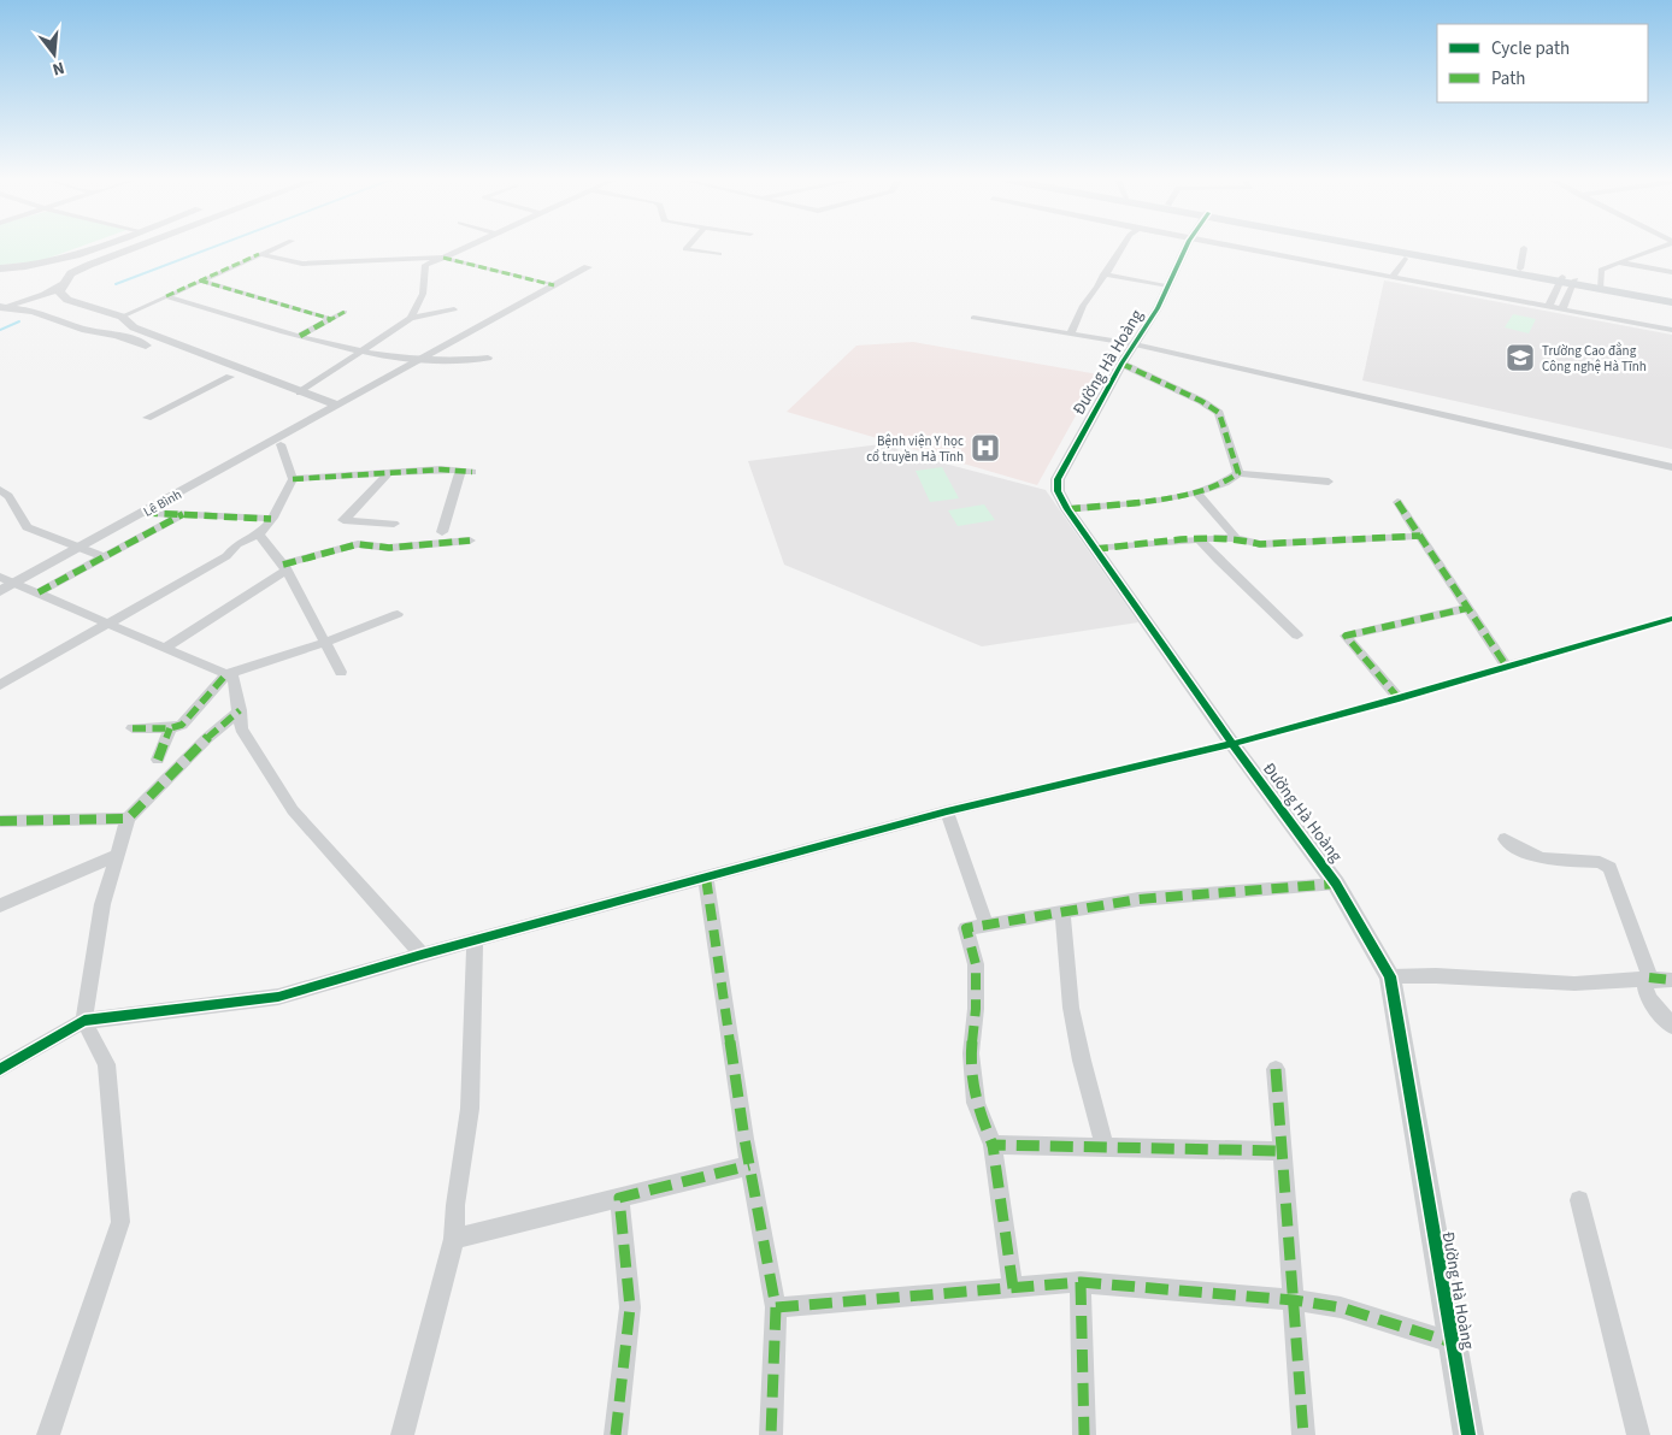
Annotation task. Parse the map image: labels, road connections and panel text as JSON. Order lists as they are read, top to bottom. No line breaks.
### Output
{"streets":{"street":["Đường Hà Hoàng","Lê Bình"]},"places":{"school or university":["Trường Cao đẳng Công nghệ Hà Tĩnh"],"hospital":["Bệnh viện Y học cổ truyền Hà Tĩnh"]},"legend":["Cycle path","Path"],"north":"bottom"}
